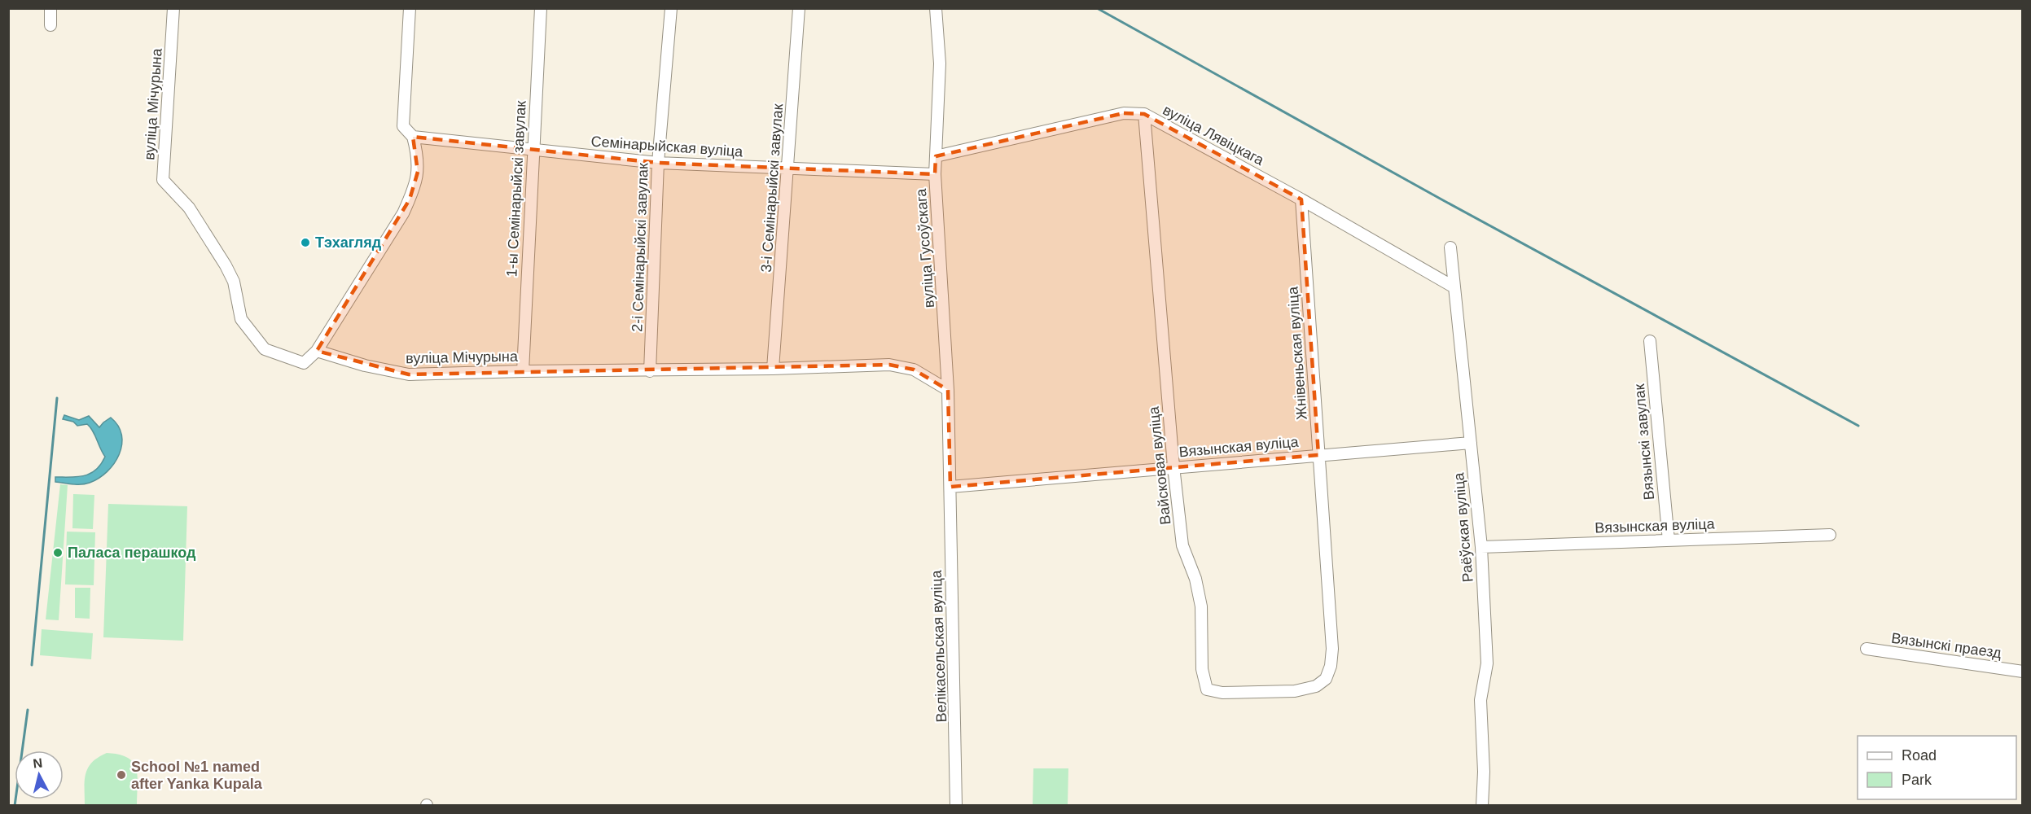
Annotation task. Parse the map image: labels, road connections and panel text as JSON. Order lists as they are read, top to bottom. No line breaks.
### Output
{"streets":{"street":["вуліца Мічурына","вуліца Лявіцкага","Семінарыйская вуліца","3-і Семінарыйскі завулак","1-ы Семінарыйскі завулак","2-і Семінарыйскі завулак","вуліца Гусоўскага","Жнівеньская вуліца","Вязынскі завулак","Вязынская вуліца","Вайсковая вуліца","Раёўская вуліца","Вязынскі праезд","Велікасельская вуліца"]},"crossings":[["вуліца Мічурына","3-і Семінарыйскі завулак"],["вуліца Мічурына","1-ы Семінарыйскі завулак"],["вуліца Мічурына","2-і Семінарыйскі завулак"],["вуліца Мічурына","вуліца Гусоўскага"],["вуліца Лявіцкага","вуліца Гусоўскага"],["вуліца Лявіцкага","Жнівеньская вуліца"],["вуліца Лявіцкага","Вайсковая вуліца"],["вуліца Лявіцкага","Раёўская вуліца"],["Семінарыйская вуліца","3-і Семінарыйскі завулак"],["Семінарыйская вуліца","1-ы Семінарыйскі завулак"],["Семінарыйская вуліца","2-і Семінарыйскі завулак"],["Семінарыйская вуліца","вуліца Гусоўскага"],["вуліца Гусоўскага","Вязынская вуліца"],["вуліца Гусоўскага","Велікасельская вуліца"],["Жнівеньская вуліца","Вязынская вуліца"],["Жнівеньская вуліца","Вайсковая вуліца"],["Вязынскі завулак","Вязынская вуліца"],["Вязынская вуліца","Вайсковая вуліца"],["Вязынская вуліца","Раёўская вуліца"],["Вязынская вуліца","Велікасельская вуліца"]],"places":["Тэхагляд","Паласа перашкод","School №1 named after Yanka Kupala"],"legend":["Road","Park"],"north":"top"}
